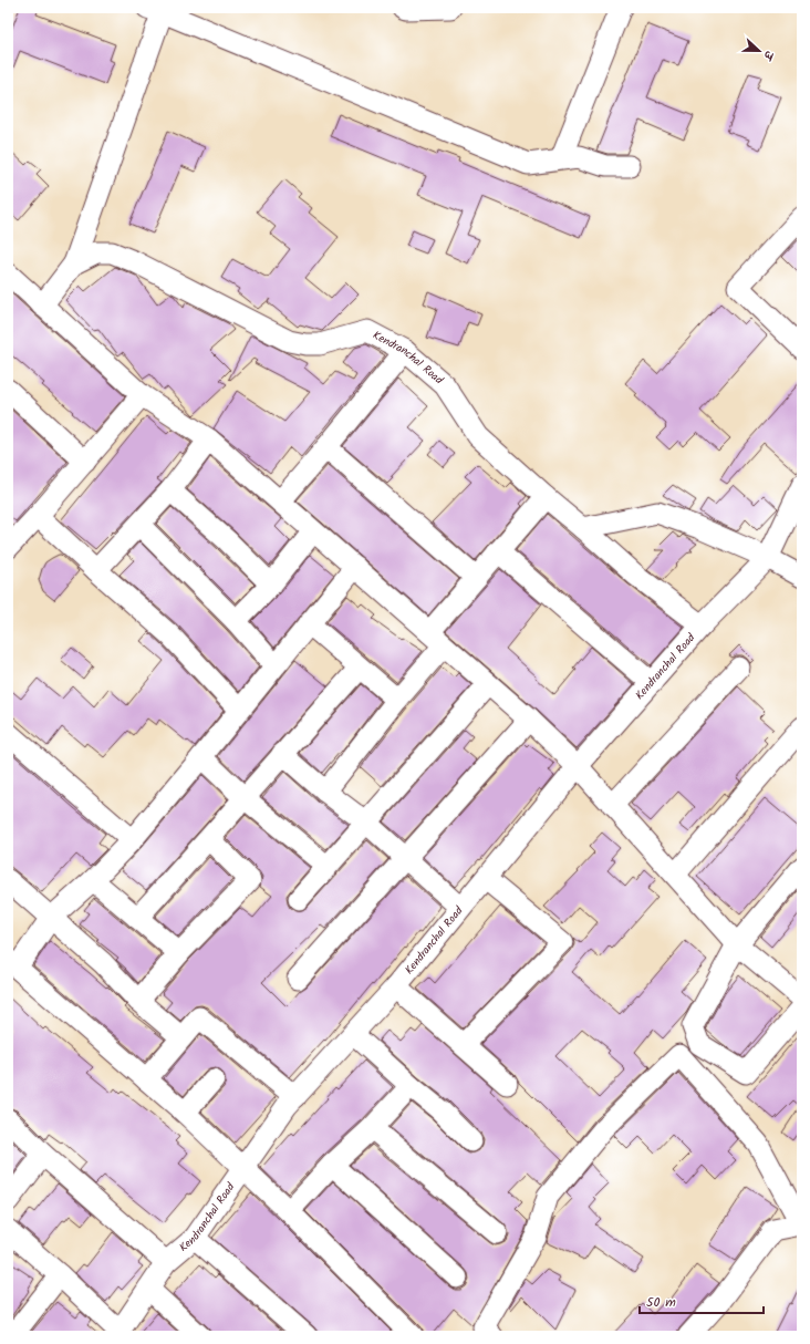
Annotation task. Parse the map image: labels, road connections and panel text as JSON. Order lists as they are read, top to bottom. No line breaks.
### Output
{"streets":{"street":["Kendranchal Road"]},"scale_bar":"50 m","north":"right"}
